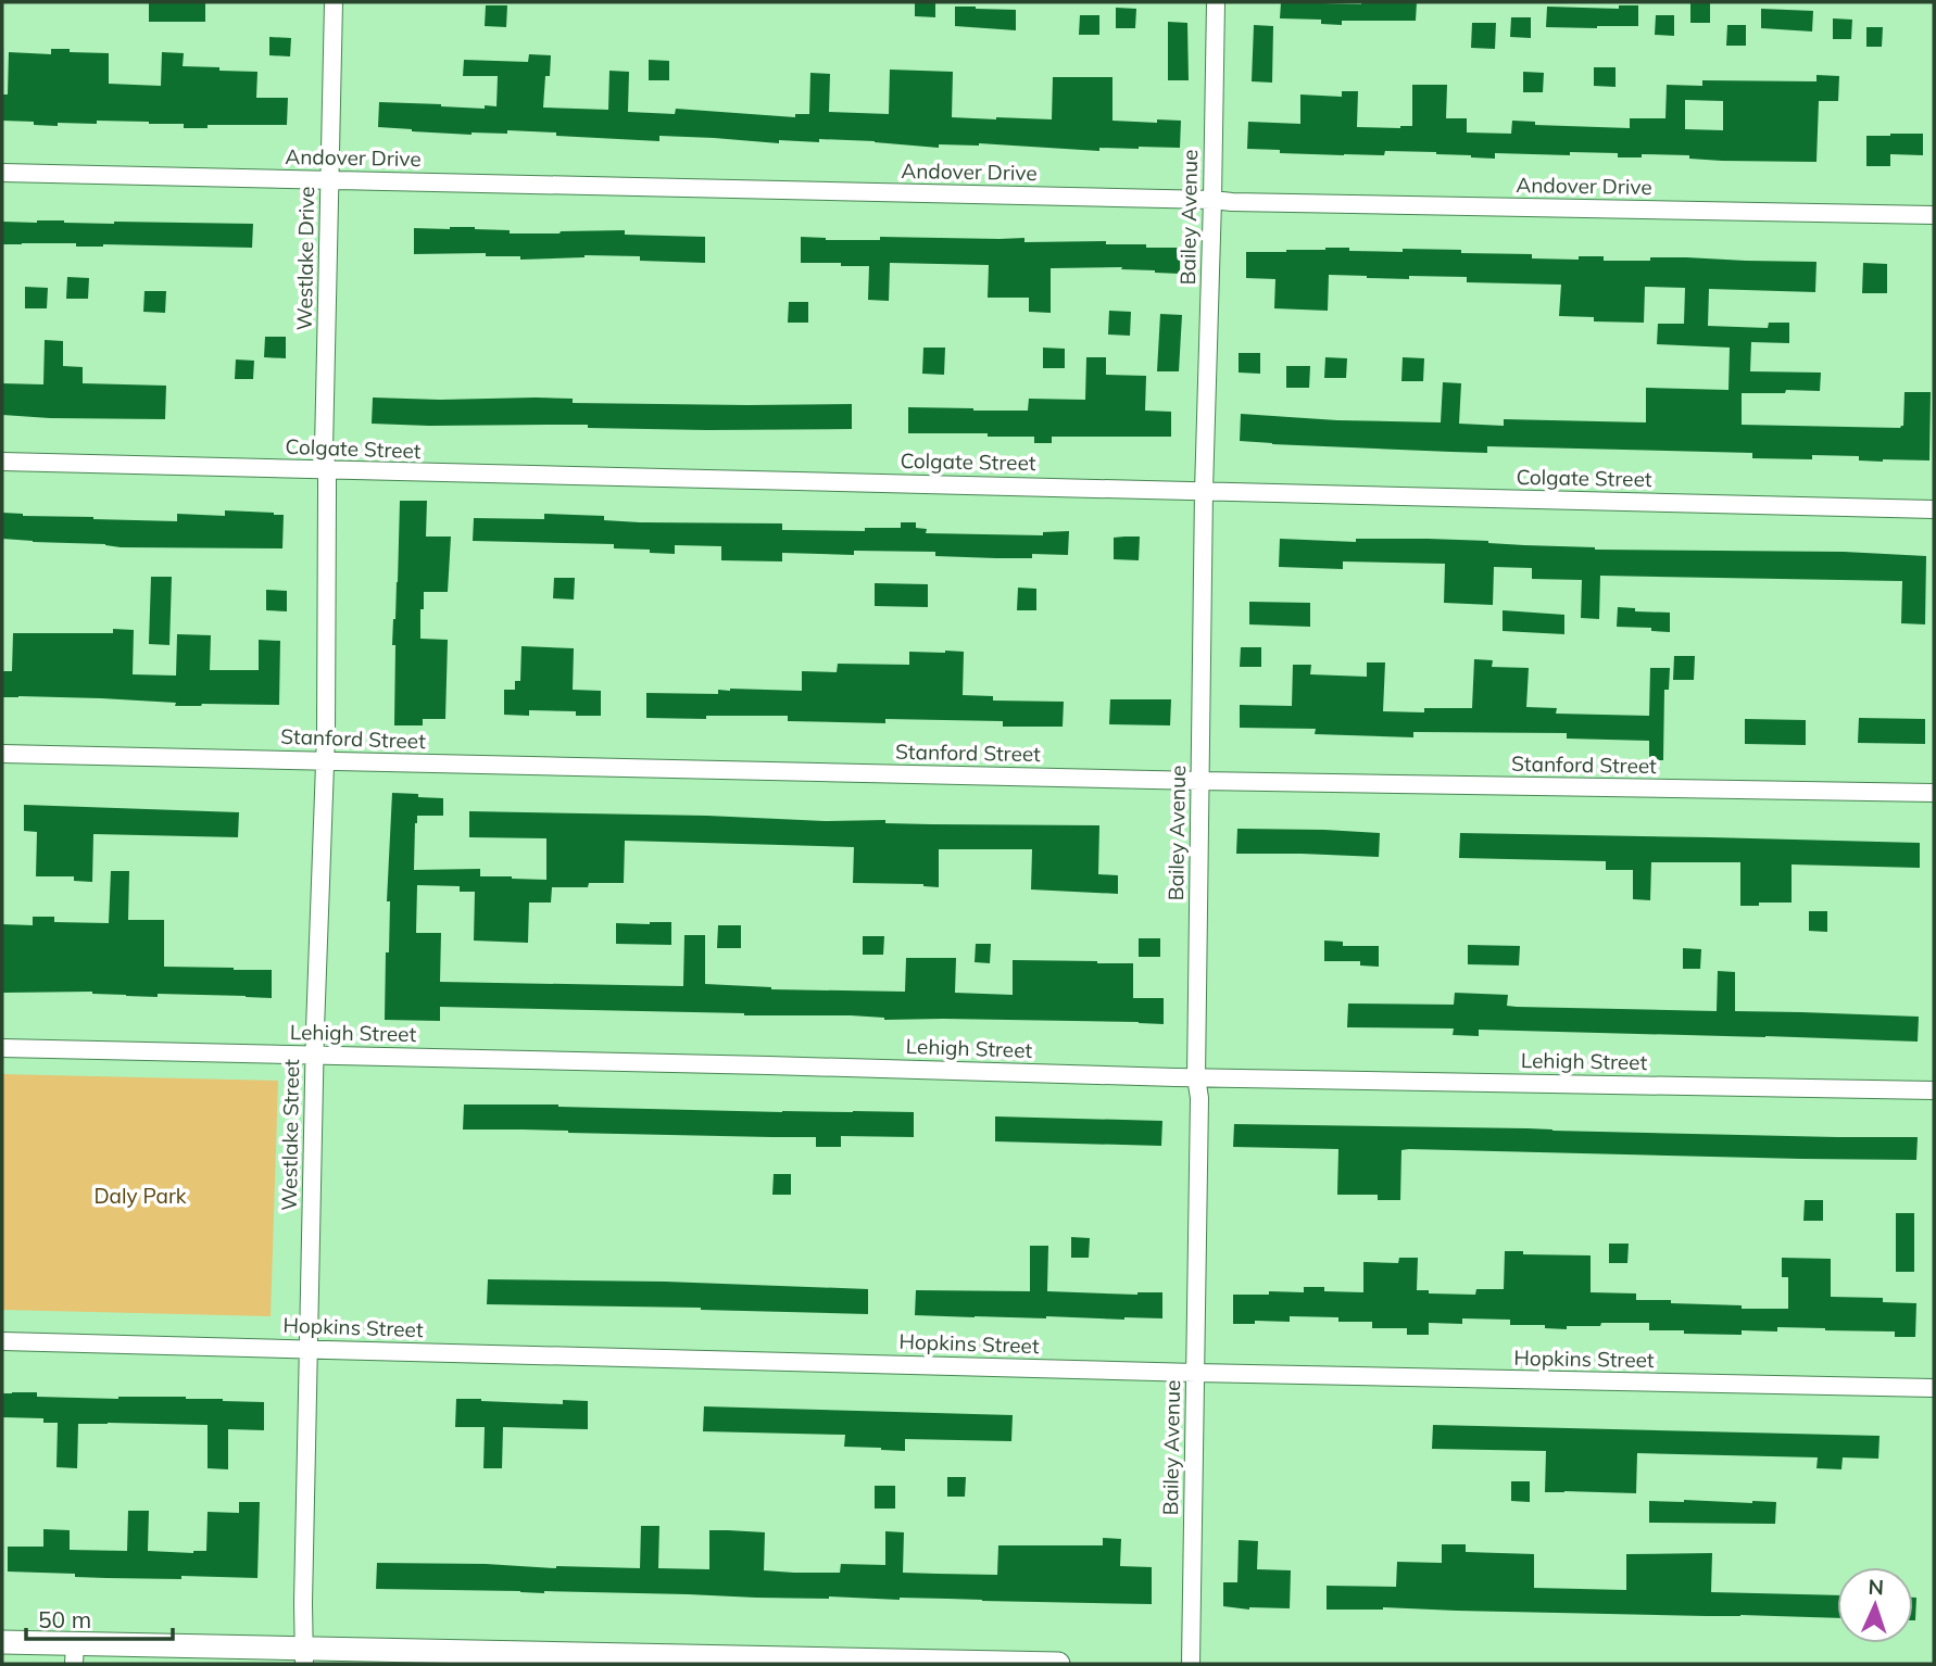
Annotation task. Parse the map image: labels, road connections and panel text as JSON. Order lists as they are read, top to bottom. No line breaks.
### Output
{"streets":{"street":["Andover Drive","Bailey Avenue","Westlake Drive","Colgate Street","Stanford Street","Lehigh Street","Westlake Street","Hopkins Street"]},"crossings":[["Andover Drive","Bailey Avenue"],["Andover Drive","Westlake Drive"],["Bailey Avenue","Colgate Street"],["Bailey Avenue","Stanford Street"],["Bailey Avenue","Lehigh Street"],["Bailey Avenue","Hopkins Street"],["Westlake Drive","Colgate Street"],["Westlake Drive","Westlake Street"],["Colgate Street","Westlake Street"],["Stanford Street","Westlake Street"],["Lehigh Street","Westlake Street"],["Westlake Street","Hopkins Street"]],"parks":["Daly Park"],"scale_bar":"50 m","north":"top"}
